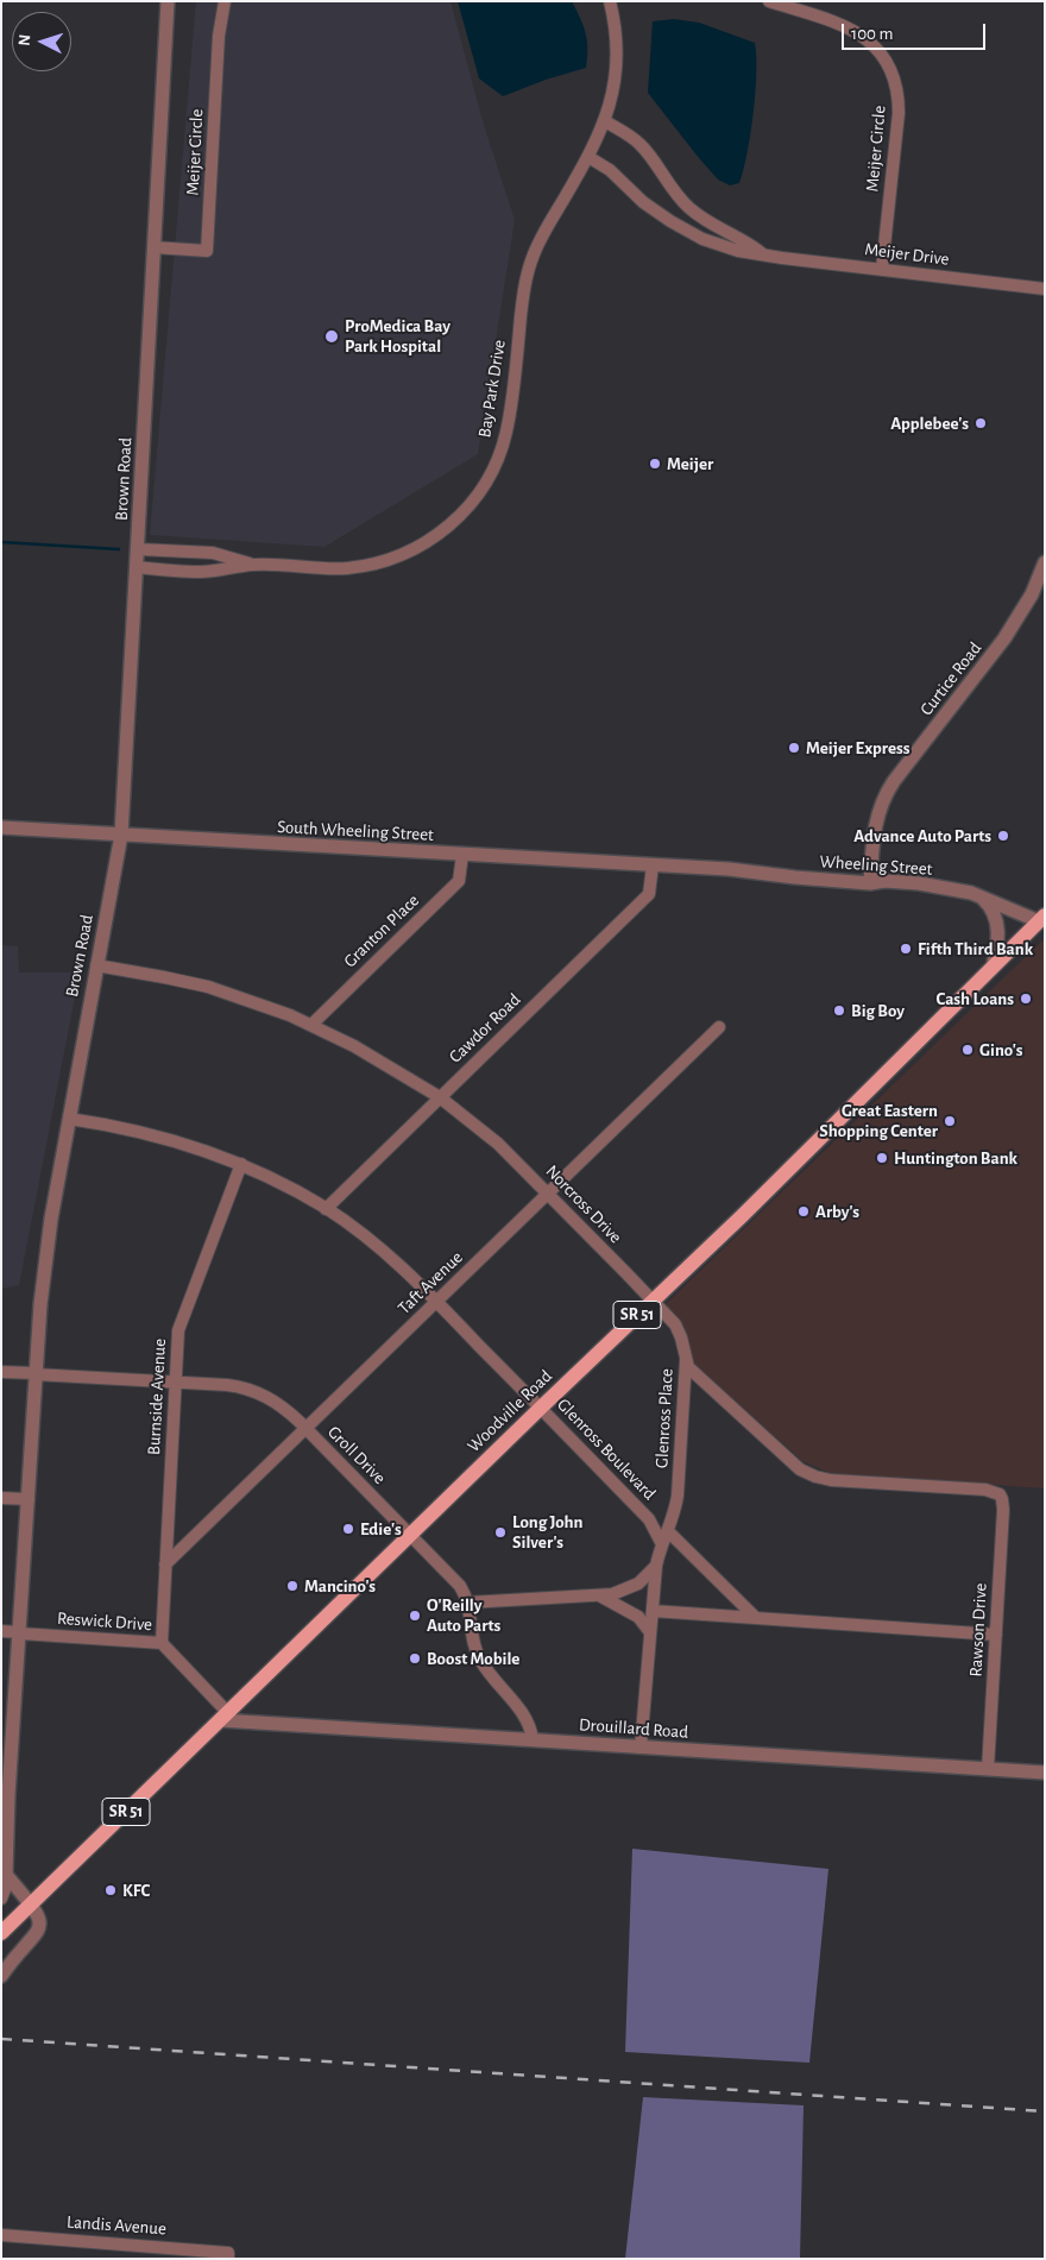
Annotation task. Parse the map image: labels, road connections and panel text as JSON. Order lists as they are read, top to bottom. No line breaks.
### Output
{"streets":{"main road":["SR 51","Woodville Road"],"street":["Meijer Circle","Meijer Drive","Bay Park Drive","Brown Road","Curtice Road","South Wheeling Street","Wheeling Street","Granton Place","Cawdor Road","Norcross Drive","Taft Avenue","Burnside Avenue","Glenross Place","Glenross Boulevard","Groll Drive","Reswick Drive","Rawson Drive","Drouillard Road","Landis Avenue"]},"crossings":[["Meijer Circle","Meijer Drive"],["Meijer Circle","Brown Road"],["Meijer Drive","Bay Park Drive"],["Bay Park Drive","Brown Road"],["Brown Road","South Wheeling Street"],["Brown Road","Norcross Drive"],["Brown Road","Glenross Boulevard"],["Brown Road","Groll Drive"],["Brown Road","Reswick Drive"],["Curtice Road","Wheeling Street"],["South Wheeling Street","Wheeling Street"],["South Wheeling Street","Granton Place"],["South Wheeling Street","Cawdor Road"],["Wheeling Street","Woodville Road"],["Granton Place","Norcross Drive"],["Cawdor Road","Norcross Drive"],["Cawdor Road","Glenross Boulevard"],["Norcross Drive","Taft Avenue"],["Norcross Drive","Woodville Road"],["Norcross Drive","Glenross Place"],["Norcross Drive","Rawson Drive"],["Taft Avenue","Burnside Avenue"],["Taft Avenue","Glenross Boulevard"],["Taft Avenue","Groll Drive"],["Burnside Avenue","Glenross Boulevard"],["Burnside Avenue","Groll Drive"],["Burnside Avenue","Reswick Drive"],["Woodville Road","Glenross Boulevard"],["Woodville Road","Groll Drive"],["Woodville Road","Reswick Drive"],["Woodville Road","Drouillard Road"],["Groll Drive","Drouillard Road"],["Reswick Drive","Drouillard Road"],["Rawson Drive","Drouillard Road"]],"places":["ProMedica Bay Park Hospital","Applebee's","Meijer","Meijer Express","Advance Auto Parts","Fifth Third Bank","Cash Loans","Big Boy","Gino's","Great Eastern Shopping Center","Huntington Bank","Arby's","Edie's","Long John Silver's","Mancino's","O'Reilly Auto Parts","Boost Mobile","KFC"],"scale_bar":"100 m","north":"left"}
